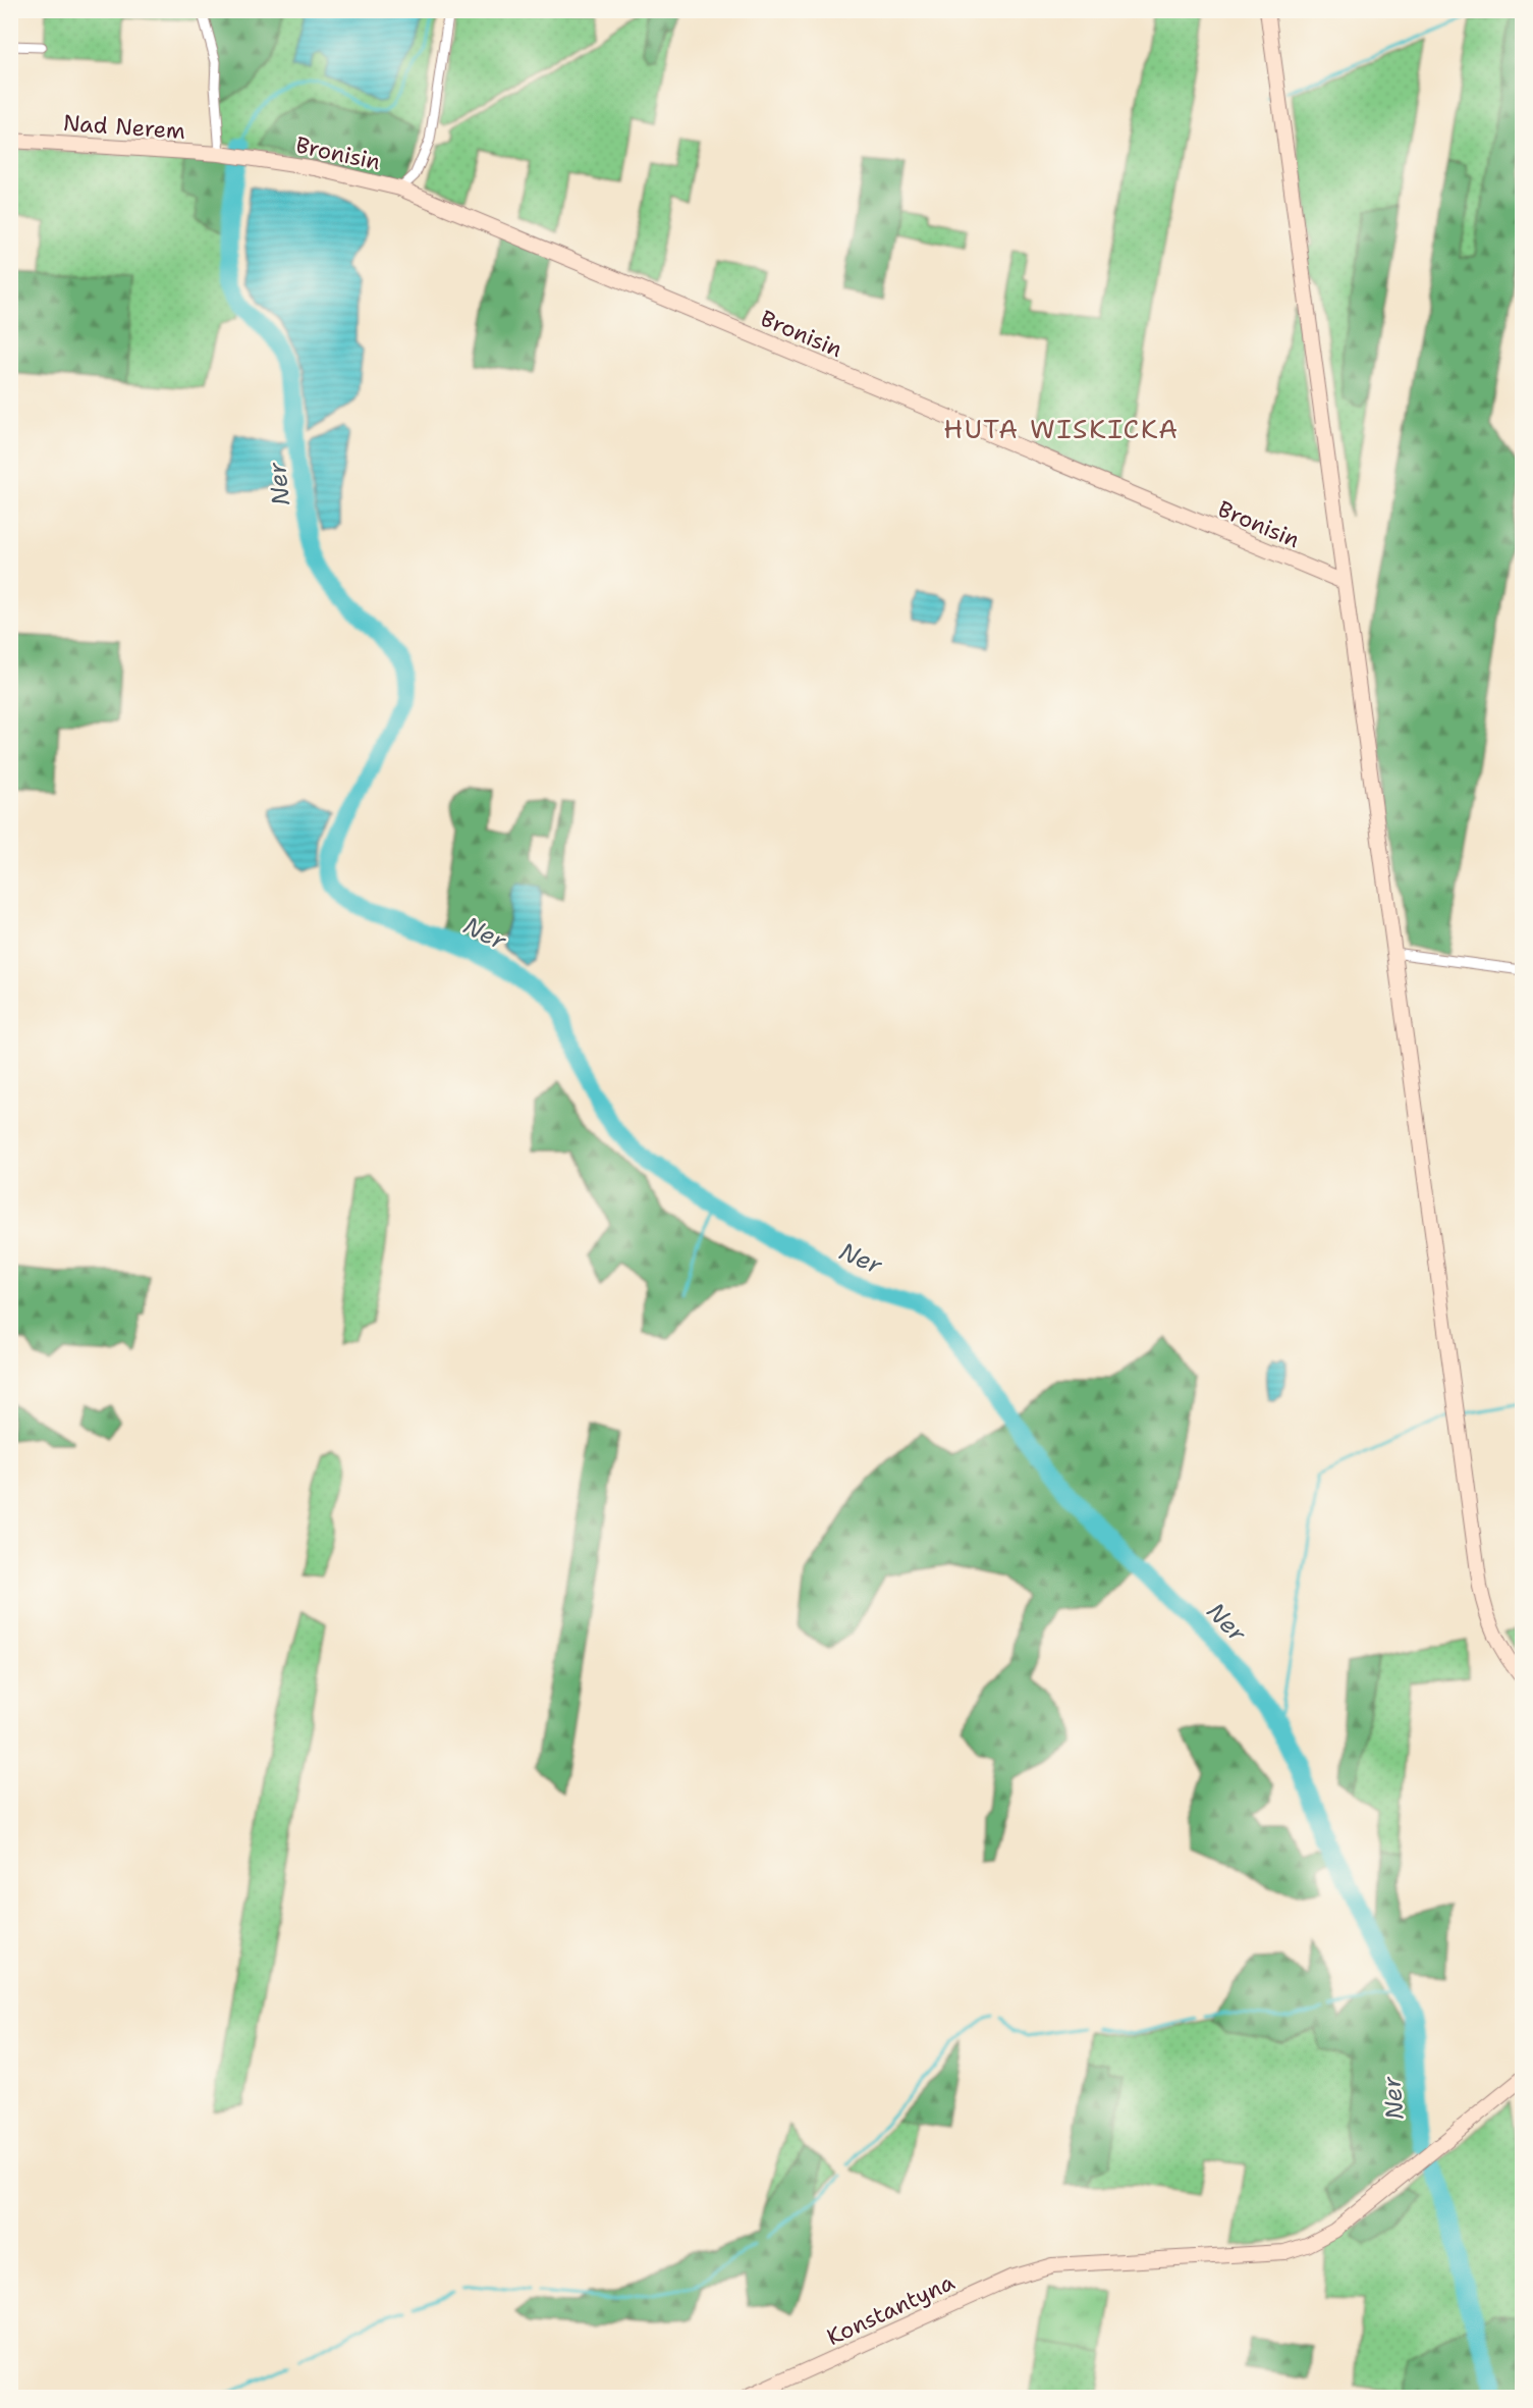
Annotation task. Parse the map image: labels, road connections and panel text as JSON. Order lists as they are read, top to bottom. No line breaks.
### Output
{"streets":{"street":["Nad Nerem","Bronisin","Konstantyna"]},"crossings":[["Nad Nerem","Bronisin"]],"districts":["HUTA WISKICKA"],"water":["Ner"]}
